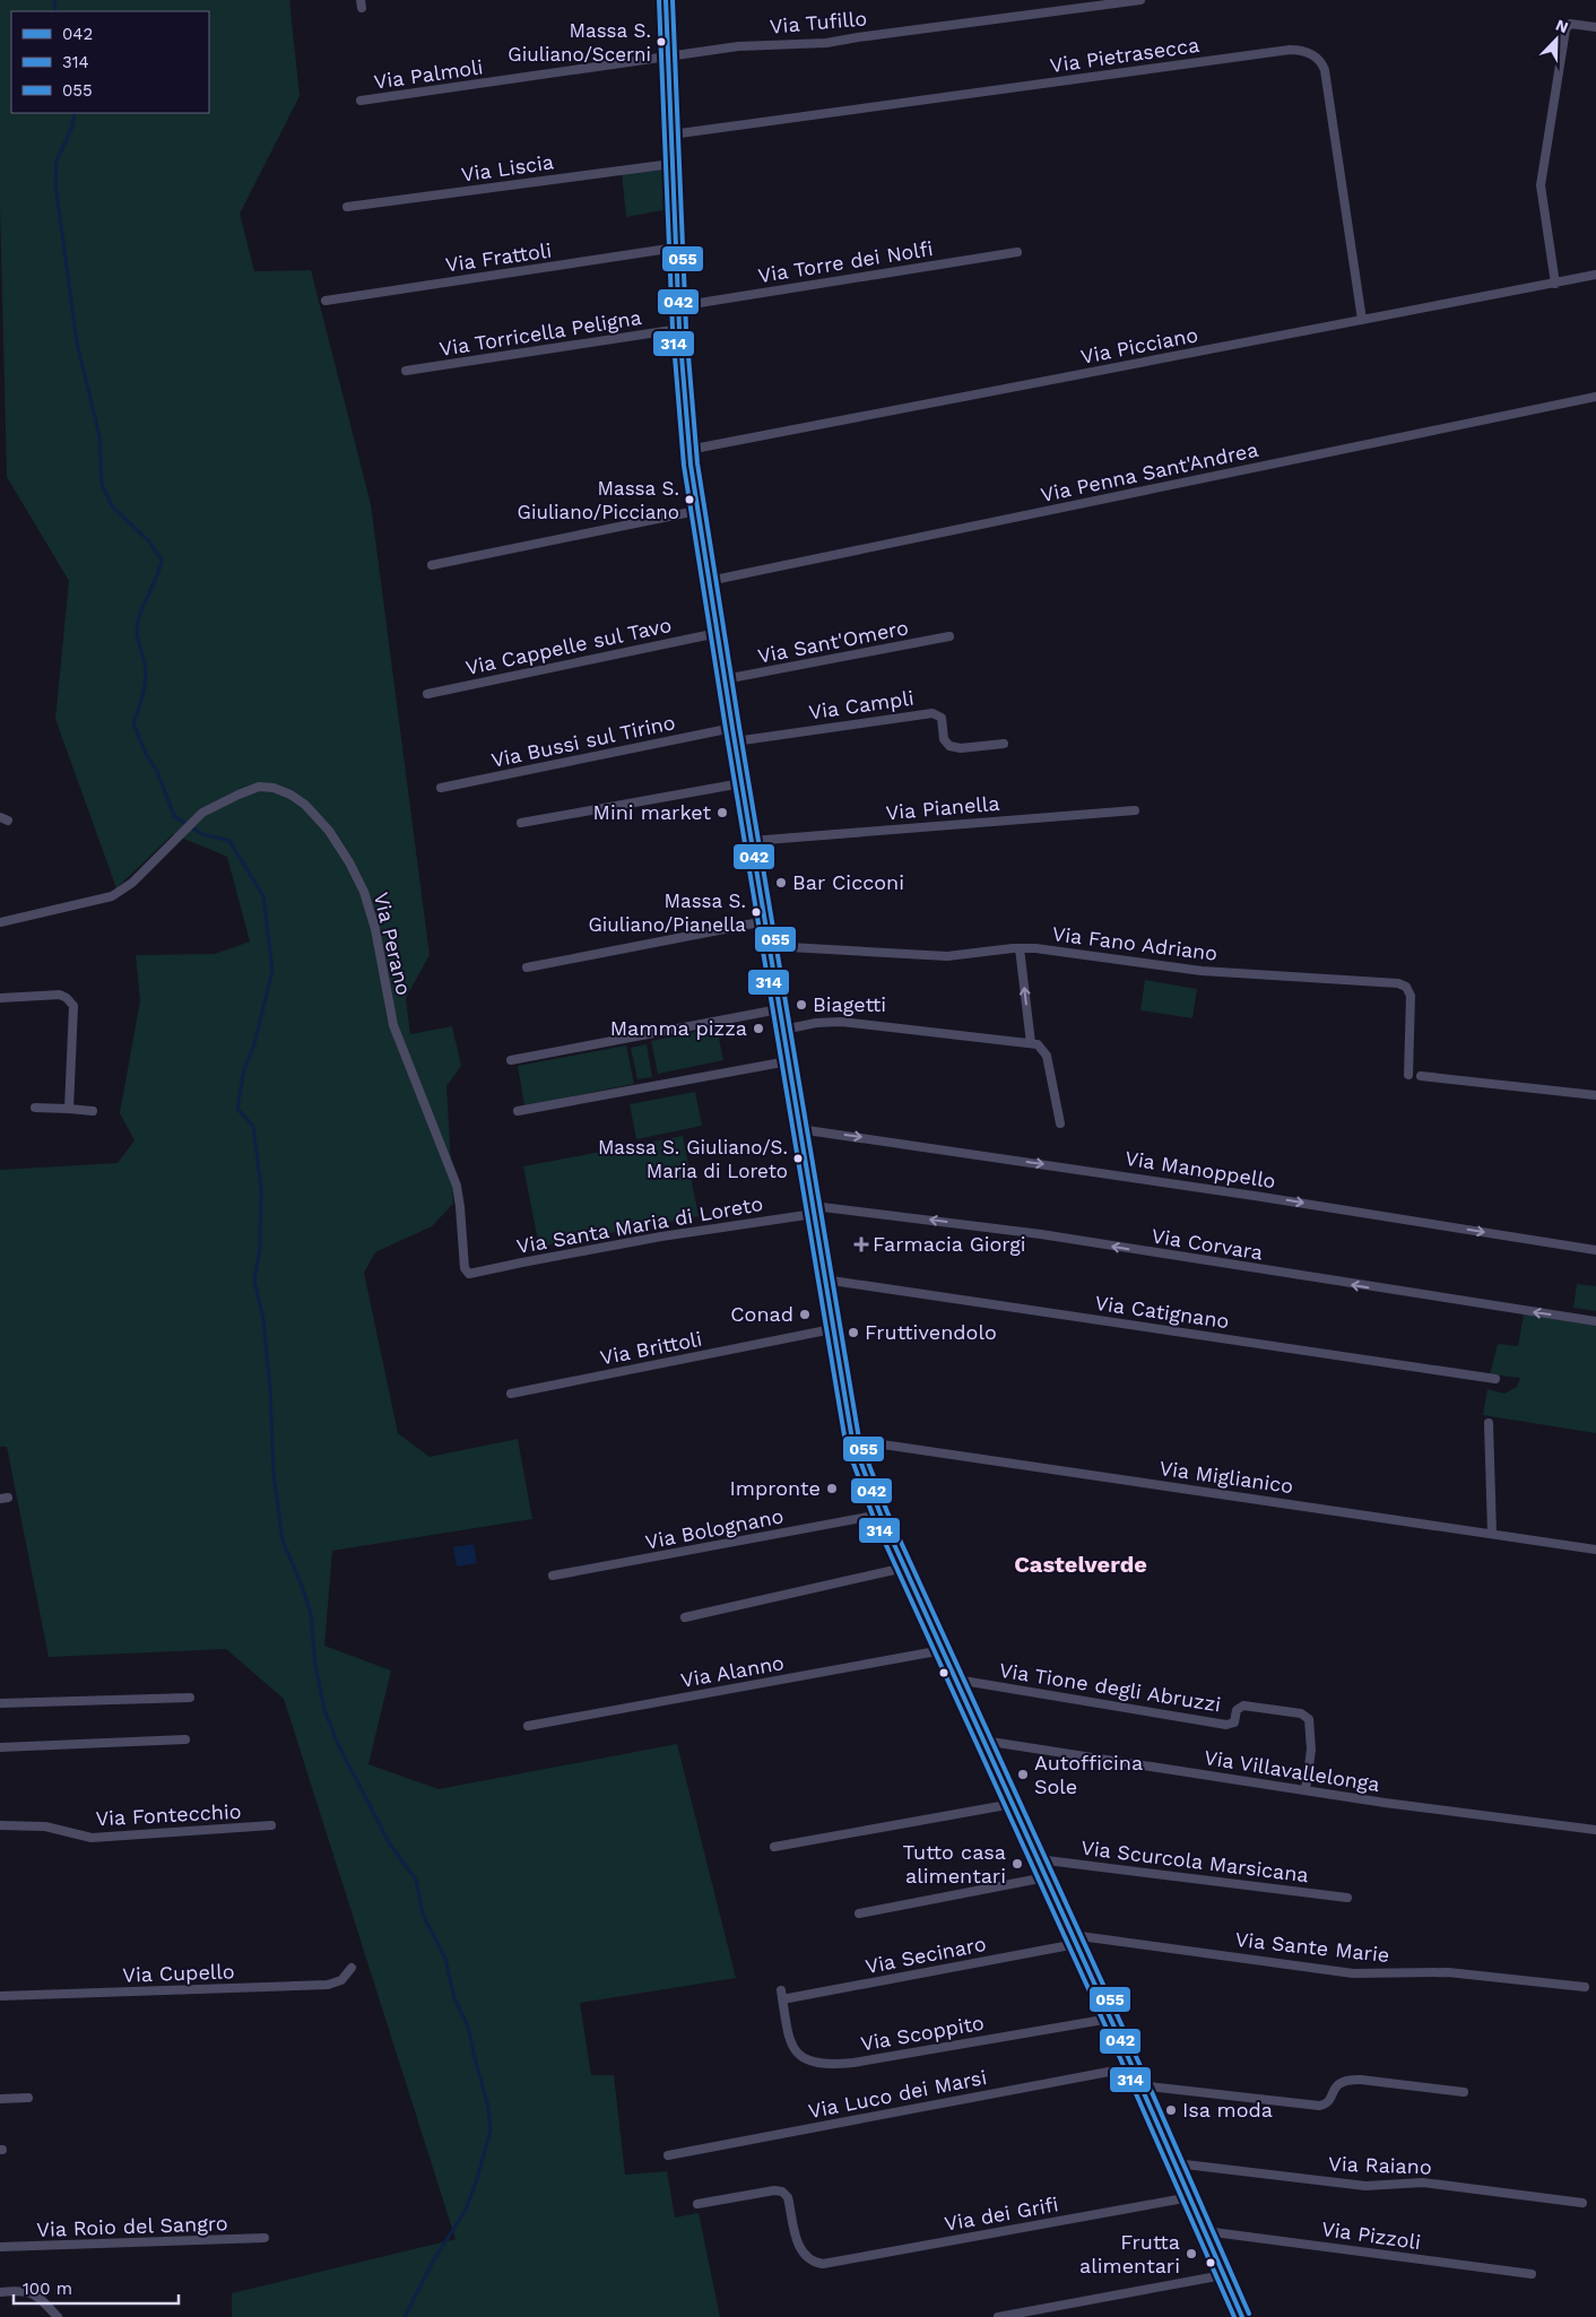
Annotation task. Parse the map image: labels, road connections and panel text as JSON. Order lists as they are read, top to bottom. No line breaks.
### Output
{"streets":{"street":["Via Tufillo","Via Pietrasecca","Via Palmoli","Via Liscia","Via Frattoli","Via Torre dei Nolfi","Via Torricella Peligna","Via Picciano","Via Penna Sant'Andrea","Via Sant'Omero","Via Cappelle sul Tavo","Via Campli","Via Bussi sul Tirino","Via Pianella","Via Perano","Via Fano Adriano","Via Manoppello","Via Santa Maria di Loreto","Via Corvara","Via Catignano","Via Brittoli","Via Miglianico","Via Bolognano","Via Alanno","Via Tione degli Abruzzi","Via Villavallelonga","Via Fontecchio","Via Scurcola Marsicana","Via Sante Marie","Via Secinaro","Via Cupello","Via Scoppito","Via Luco dei Marsi","Via Raiano","Via dei Grifi","Via Roio del Sangro","Via Pizzoli"]},"crossings":[["Via Tufillo","Via Palmoli"],["Via Pietrasecca","Via Picciano"],["Via Campli","Via Bussi sul Tirino"],["Via Perano","Via Santa Maria di Loreto"],["Via Santa Maria di Loreto","Via Corvara"],["Via Tione degli Abruzzi","Via Villavallelonga"],["Via Sante Marie","Via Secinaro"],["Via Secinaro","Via Scoppito"]],"one_way":["Via Manoppello","Via Corvara"],"districts":["Castelverde"],"places":{"other":["Massa S. Giuliano/Scerni","Massa S. Giuliano/Picciano","Mini market","Bar Cicconi","Massa S. Giuliano/Pianella","Biagetti","Mamma pizza","Massa S. Giuliano/S. Maria di Loreto","Conad","Fruttivendolo","Impronte","Autofficina Sole","Tutto casa alimentari","Isa moda","Frutta alimentari"],"health":["Farmacia Giorgi"]},"lines":["transit line 042","transit line 314","transit line 055"],"legend":["042","314","055"],"scale_bar":"100 m","north":"top right"}
